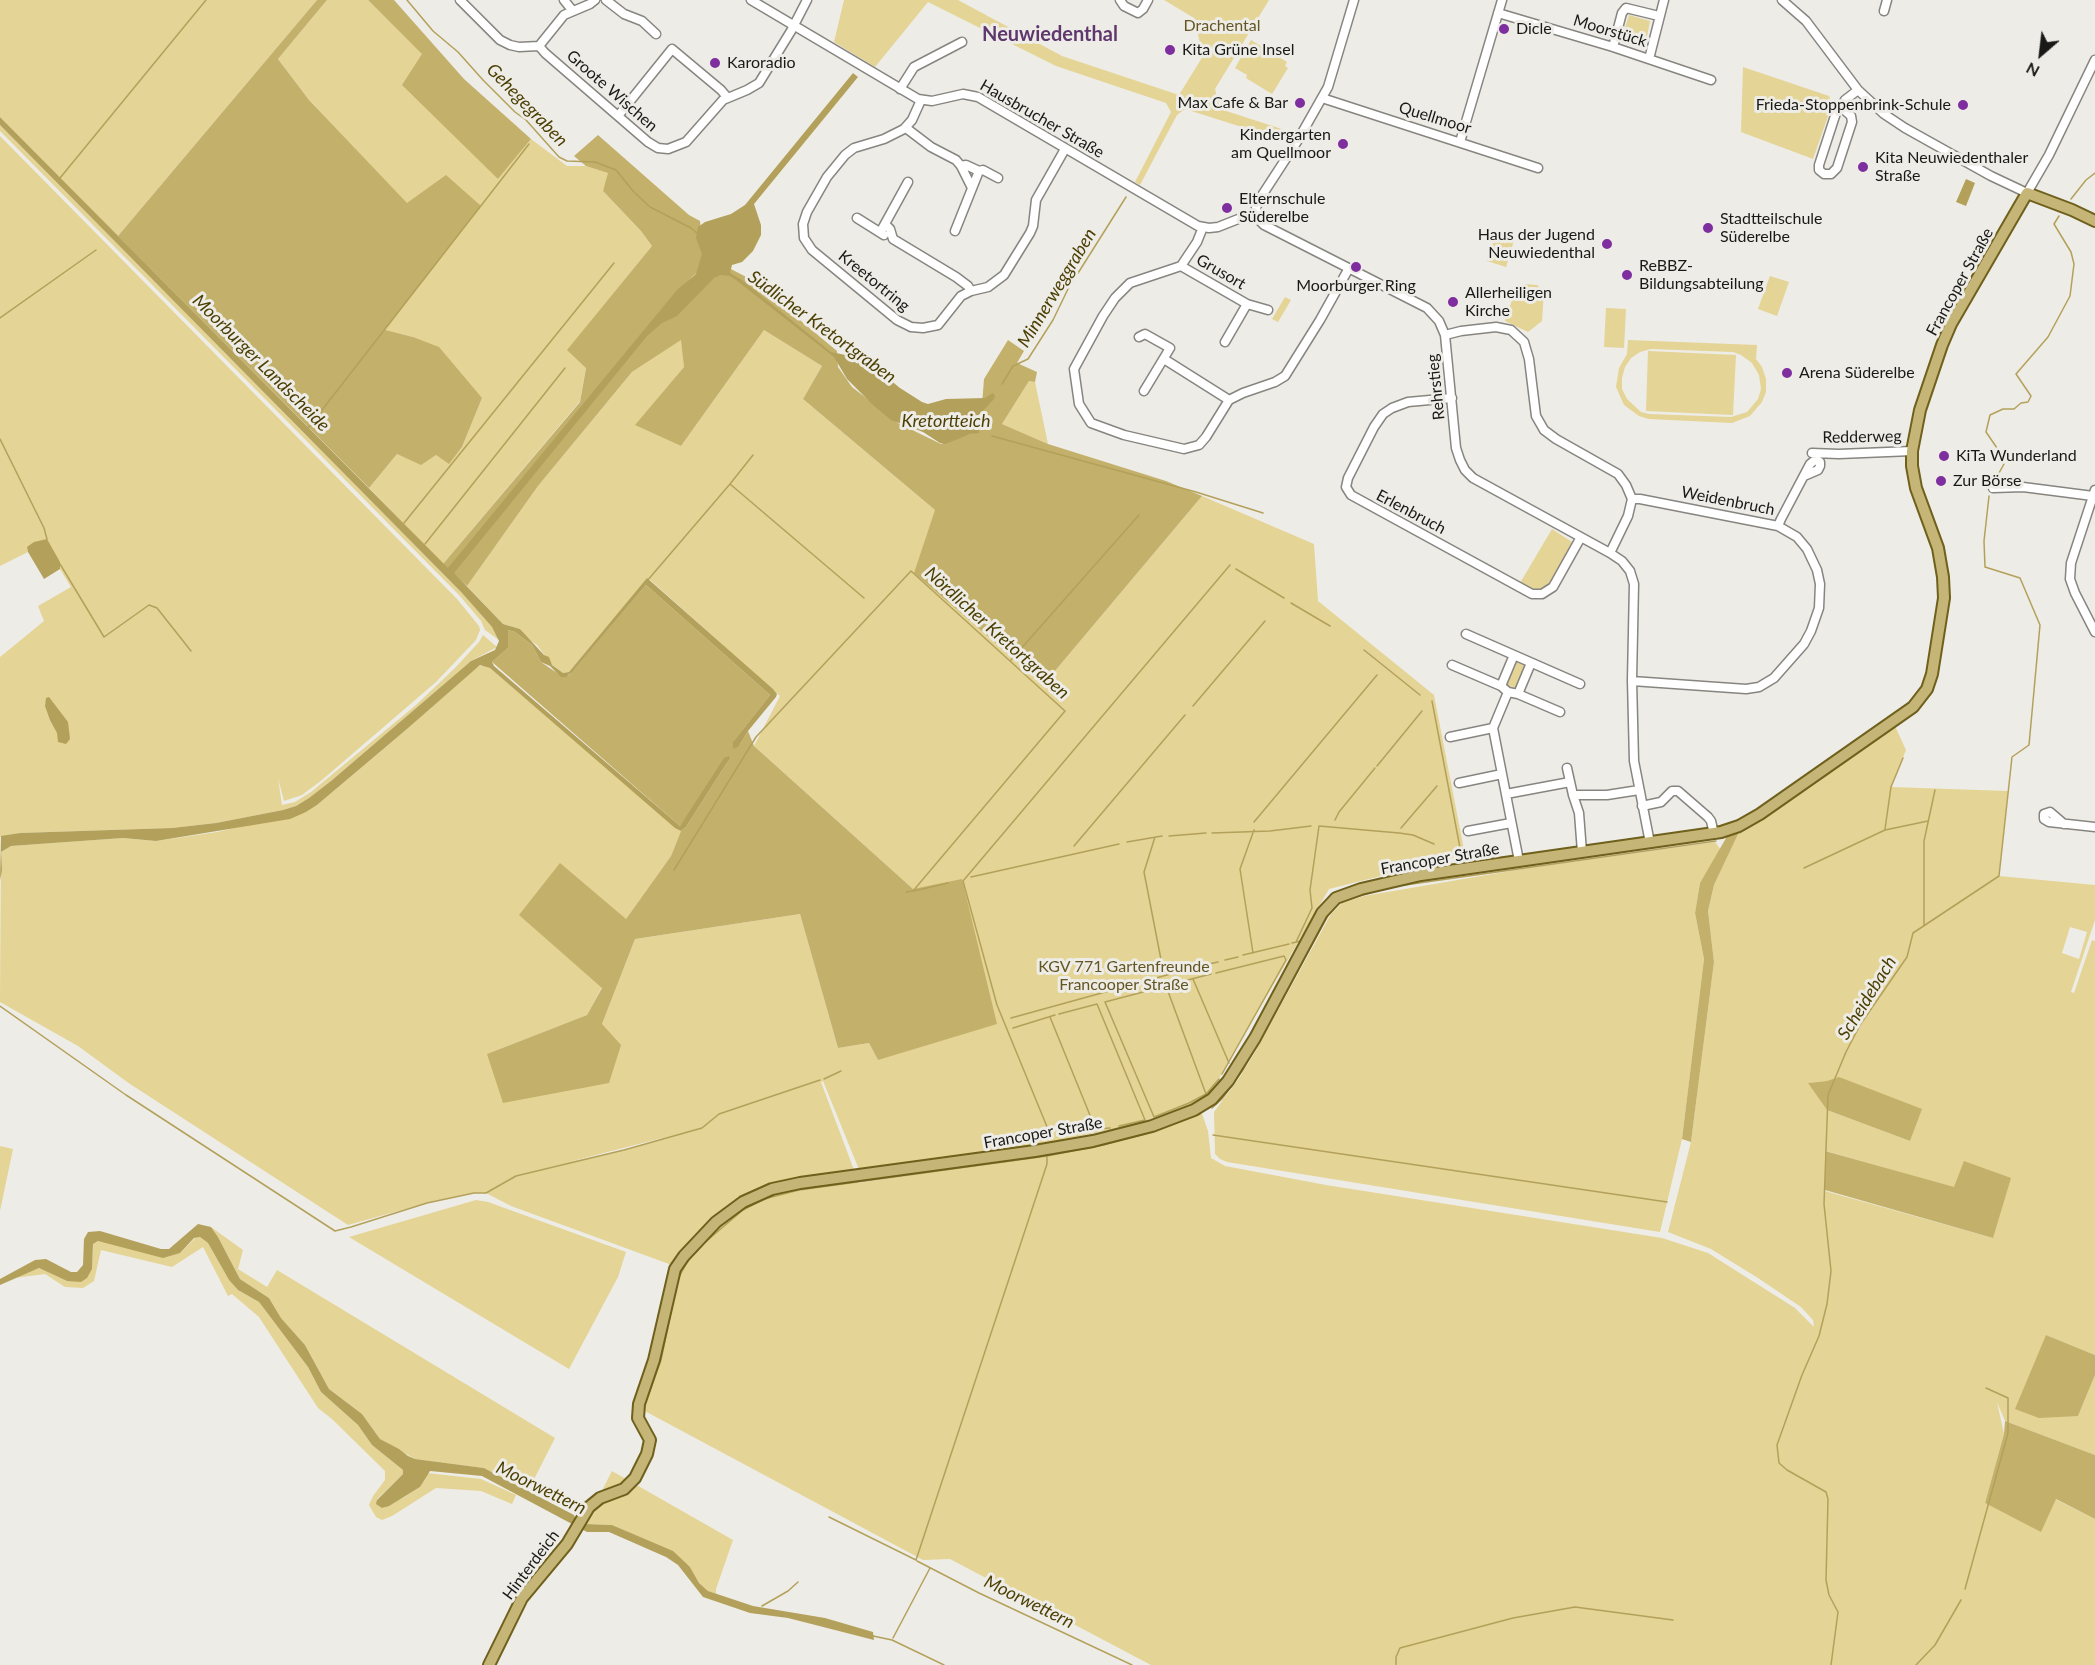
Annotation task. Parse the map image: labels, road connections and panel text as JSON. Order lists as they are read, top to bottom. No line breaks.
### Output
{"streets":{"main road":["Francoper Straße","Hinterdeich"],"street":["Moorstück","Groote Wischen","Quellmoor","Hausbrucher Straße","Grusort","Kreetortring","Rehrstieg","Redderweg","Weidenbruch","Erlenbruch"]},"crossings":[["Hausbrucher Straße","Kreetortring"],["Francoper Straße","Rehrstieg"],["Francoper Straße","Redderweg"],["Francoper Straße","Hinterdeich"],["Rehrstieg","Weidenbruch"],["Rehrstieg","Erlenbruch"]],"districts":["Neuwiedenthal"],"water":["Gehegegraben","Minnerweggraben","Südlicher Kretortgraben","Moorburger Landscheide","Kretortteich","Nördlicher Kretortgraben","Scheidebach","Moorwettern"],"parks":["Drachental","KGV 771 Gartenfreunde Francooper Straße"],"places":["Dicle","Kita Grüne Insel","Karoradio","Max Cafe & Bar","Frieda-Stoppenbrink-Schule","Kindergarten am Quellmoor","Kita Neuwiedenthaler Straße","Elternschule Süderelbe","Stadtteilschule Süderelbe","Haus der Jugend Neuwiedenthal","Moorburger Ring","ReBBZ- Bildungsabteilung","Allerheiligen Kirche","Arena Süderelbe","KiTa Wunderland","Zur Börse"],"north":"bottom left"}
